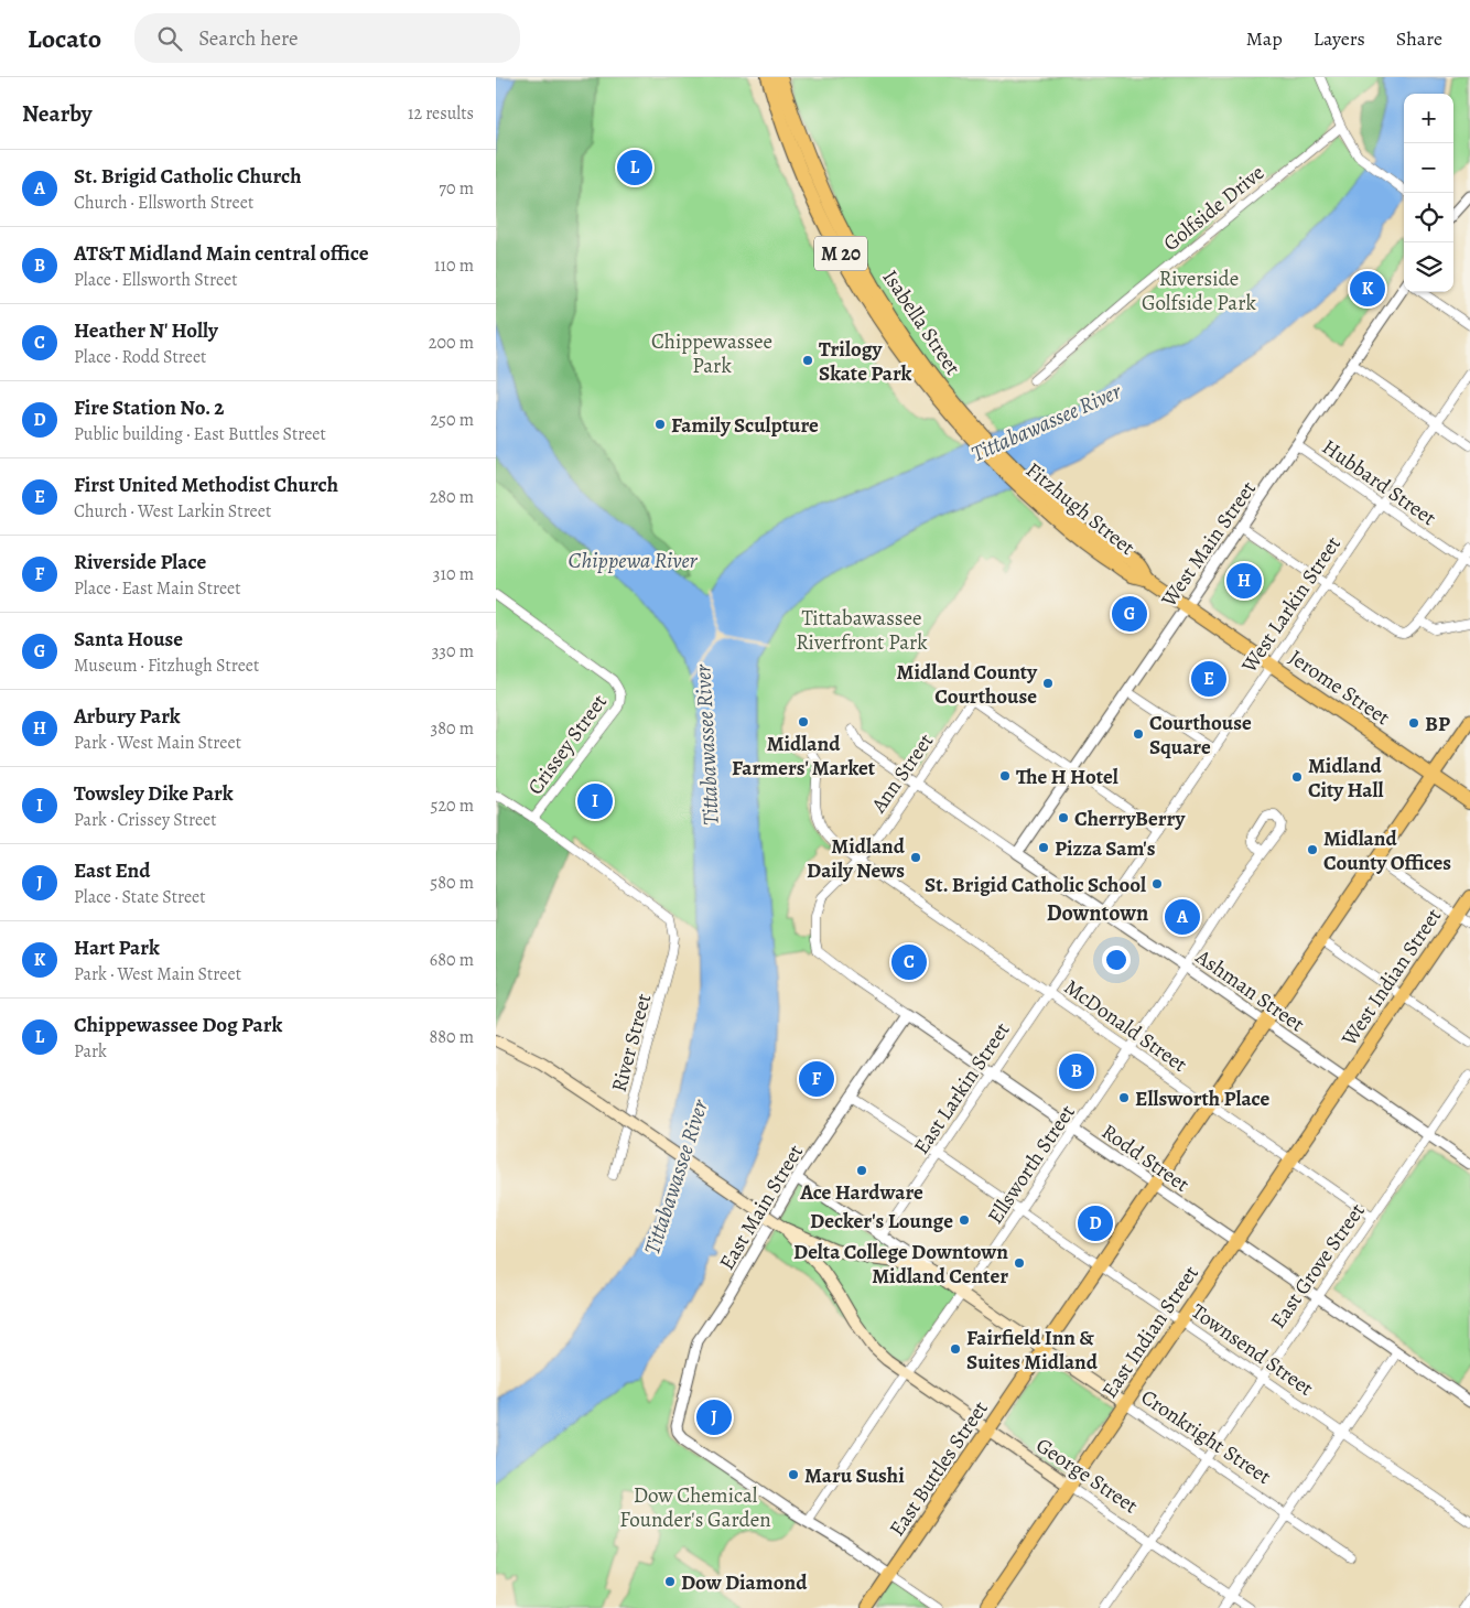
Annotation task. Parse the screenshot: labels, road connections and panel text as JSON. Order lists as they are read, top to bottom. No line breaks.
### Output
{"streets":{"highway":["M 20","Isabella Street","Fitzhugh Street","Jerome Street","West Indian Street","East Indian Street","East Buttles Street"],"main road":["Cronkright Street","George Street"],"street":["Golfside Drive","Hubbard Street","West Main Street","West Larkin Street","Crissey Street","Ann Street","Ashman Street","McDonald Street","River Street","East Larkin Street","Rodd Street","Ellsworth Street","East Main Street","East Grove Street","Townsend Street"]},"crossings":[["Isabella Street","Fitzhugh Street"],["Hubbard Street","West Main Street"],["Hubbard Street","West Larkin Street"],["Fitzhugh Street","West Main Street"],["Fitzhugh Street","Jerome Street"],["West Main Street","Jerome Street"],["West Main Street","Ann Street"],["West Main Street","Ashman Street"],["West Larkin Street","Jerome Street"],["West Larkin Street","Ashman Street"],["West Larkin Street","East Larkin Street"],["Jerome Street","East Buttles Street"],["Crissey Street","River Street"],["Ann Street","Ashman Street"],["Ann Street","McDonald Street"],["Ann Street","Rodd Street"],["West Indian Street","Ashman Street"],["West Indian Street","East Indian Street"],["Ashman Street","East Larkin Street"],["Ashman Street","Ellsworth Street"],["Ashman Street","East Grove Street"],["Ashman Street","East Indian Street"],["Ashman Street","East Buttles Street"],["McDonald Street","East Larkin Street"],["McDonald Street","Ellsworth Street"],["McDonald Street","East Grove Street"],["McDonald Street","East Indian Street"],["McDonald Street","East Buttles Street"],["East Larkin Street","Rodd Street"],["East Larkin Street","Townsend Street"],["Rodd Street","Ellsworth Street"],["Rodd Street","East Main Street"],["Rodd Street","East Grove Street"],["Rodd Street","East Indian Street"],["Rodd Street","East Buttles Street"],["Ellsworth Street","East Main Street"],["Ellsworth Street","Townsend Street"],["Ellsworth Street","Cronkright Street"],["Ellsworth Street","George Street"],["East Main Street","Townsend Street"],["East Grove Street","Townsend Street"],["East Grove Street","Cronkright Street"],["East Grove Street","George Street"],["East Indian Street","Townsend Street"],["East Indian Street","Cronkright Street"],["East Indian Street","George Street"],["Townsend Street","East Buttles Street"],["Cronkright Street","East Buttles Street"],["East Buttles Street","George Street"]],"districts":["Downtown"],"water":["Tittabawassee River","Chippewa River"],"parks":["Riverside Golfside Park","Chippewassee Park","Tittabawassee Riverfront Park","Dow Chemical Founder's Garden"],"places":["Trilogy Skate Park","Family Sculpture","Midland County Courthouse","Midland Farmers' Market","BP","Courthouse Square","The H Hotel","Midland City Hall","CherryBerry","Pizza Sam's","Midland County Offices","Midland Daily News","St. Brigid Catholic School","Ellsworth Place","Ace Hardware","Decker's Lounge","Delta College Downtown Midland Center","Fairfield Inn & Suites Midland","Maru Sushi","Dow Diamond"],"page":{"header":"Locato","search":"Search here","nav":["Map","Layers","Share"],"heading":["Nearby","12 results"],"map_buttons":["+","−"],"pins":["L","K","H","G","E","I","A","C","B","F","D","J"],"list":[{"mark":"A","name":"St. Brigid Catholic Church","note":"Church · Ellsworth Street","value":"70 m"},{"mark":"B","name":"AT&T Midland Main central office","note":"Place · Ellsworth Street","value":"110 m"},{"mark":"C","name":"Heather N' Holly","note":"Place · Rodd Street","value":"200 m"},{"mark":"D","name":"Fire Station No. 2","note":"Public building · East Buttles Street","value":"250 m"},{"mark":"E","name":"First United Methodist Church","note":"Church · West Larkin Street","value":"280 m"},{"mark":"F","name":"Riverside Place","note":"Place · East Main Street","value":"310 m"},{"mark":"G","name":"Santa House","note":"Museum · Fitzhugh Street","value":"330 m"},{"mark":"H","name":"Arbury Park","note":"Park · West Main Street","value":"380 m"},{"mark":"I","name":"Towsley Dike Park","note":"Park · Crissey Street","value":"520 m"},{"mark":"J","name":"East End","note":"Place · State Street","value":"580 m"},{"mark":"K","name":"Hart Park","note":"Park · West Main Street","value":"680 m"},{"mark":"L","name":"Chippewassee Dog Park","note":"Park","value":"880 m"}]}}
